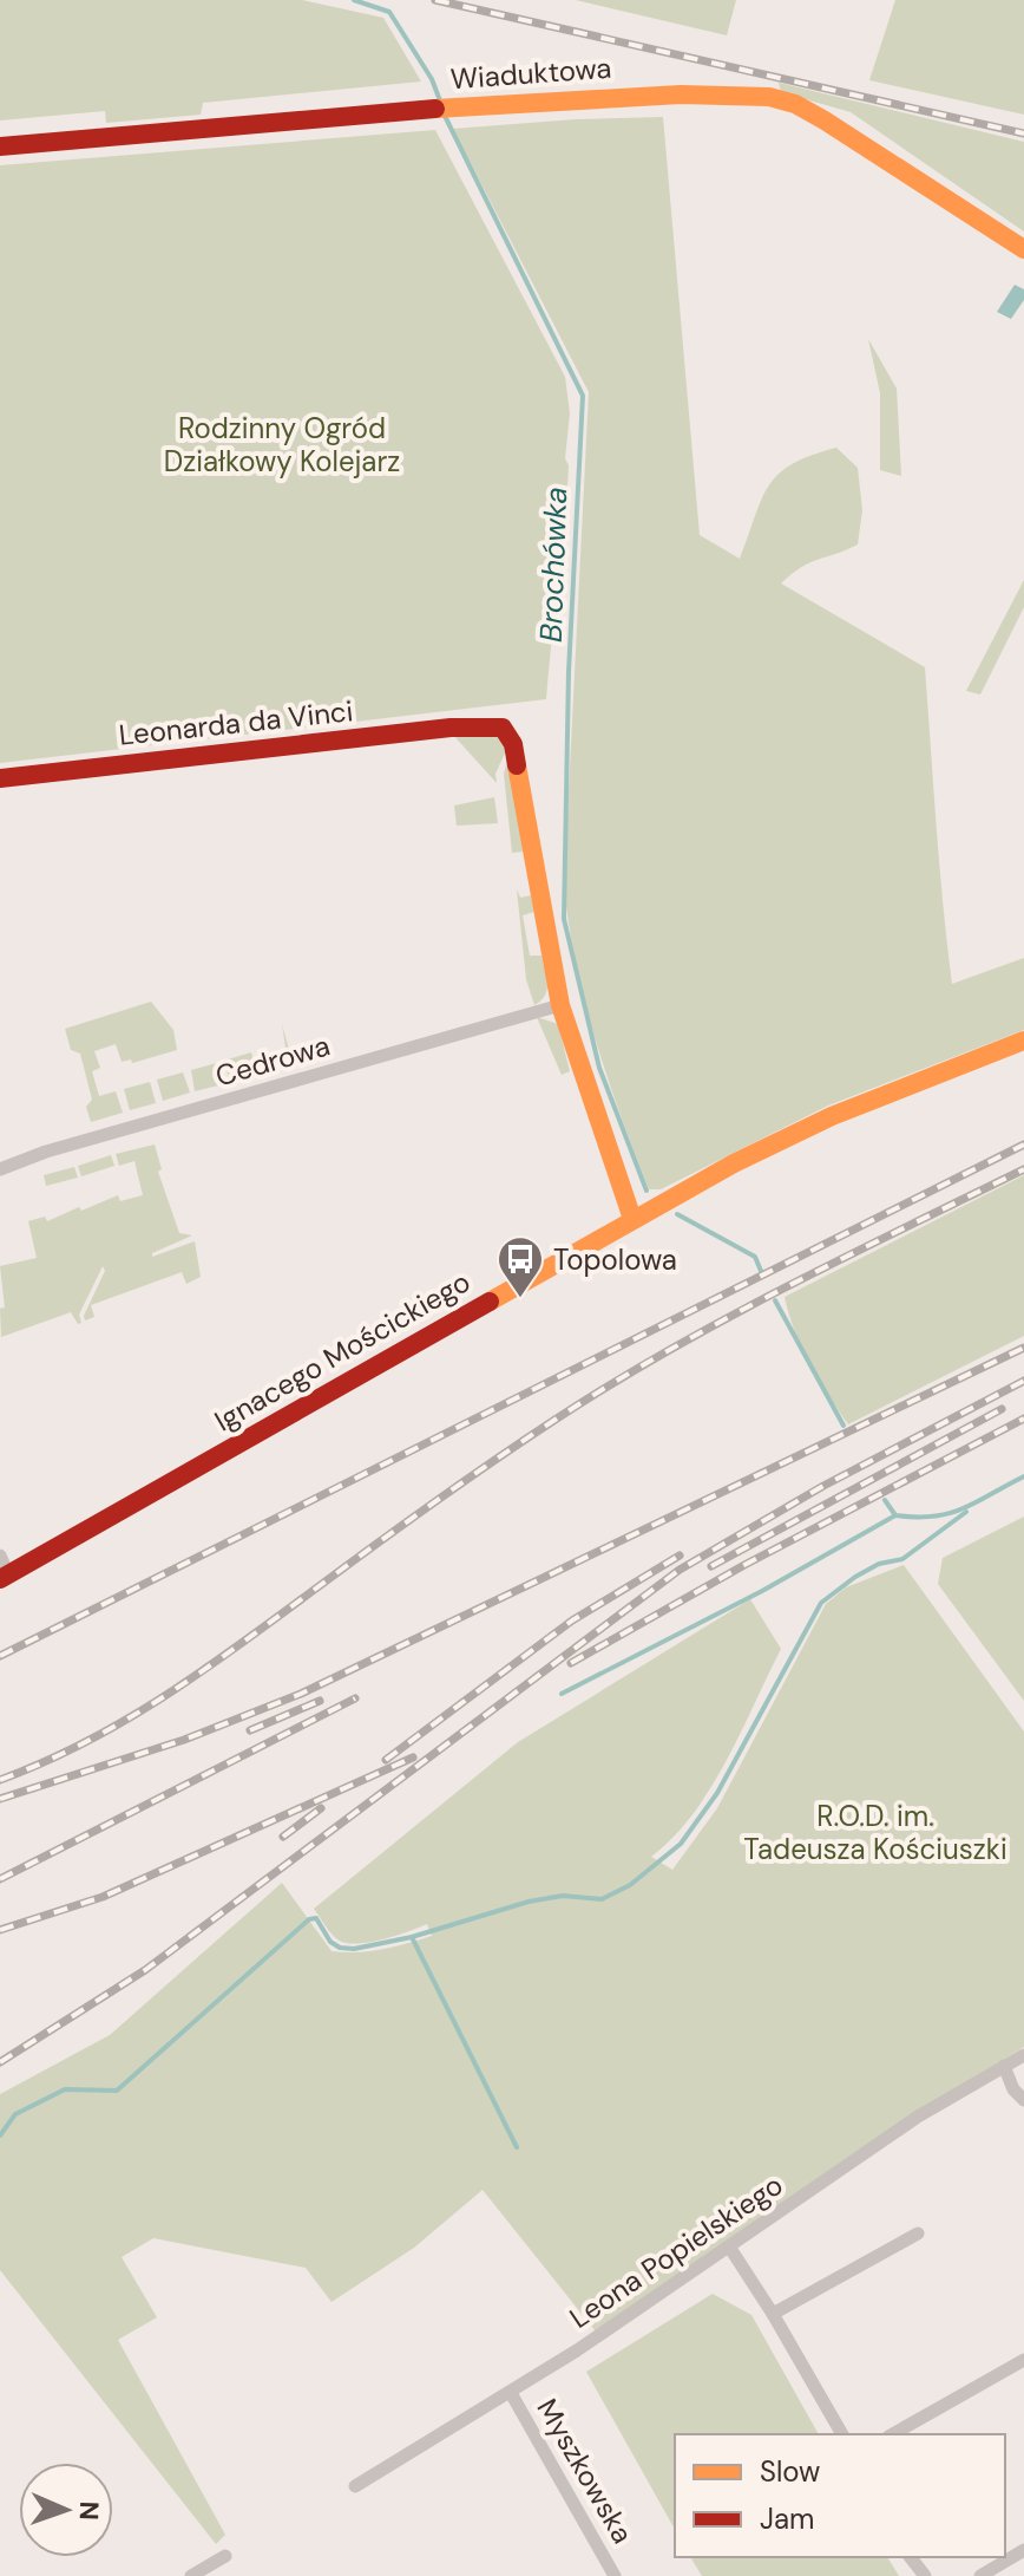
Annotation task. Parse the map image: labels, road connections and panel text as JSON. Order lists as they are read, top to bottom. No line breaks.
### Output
{"streets":{"street":["Wiaduktowa","Leonarda da Vinci","Cedrowa","Ignacego Mościckiego","Leona Popielskiego","Myszkowska"]},"crossings":[["Leonarda da Vinci","Cedrowa"],["Leona Popielskiego","Myszkowska"]],"water":["Brochówka"],"parks":["Rodzinny Ogród Działkowy Kolejarz","R.O.D. im. Tadeusza Kościuszki"],"places":{"bus stop":["Topolowa"]},"legend":["Slow","Jam"],"north":"right"}
